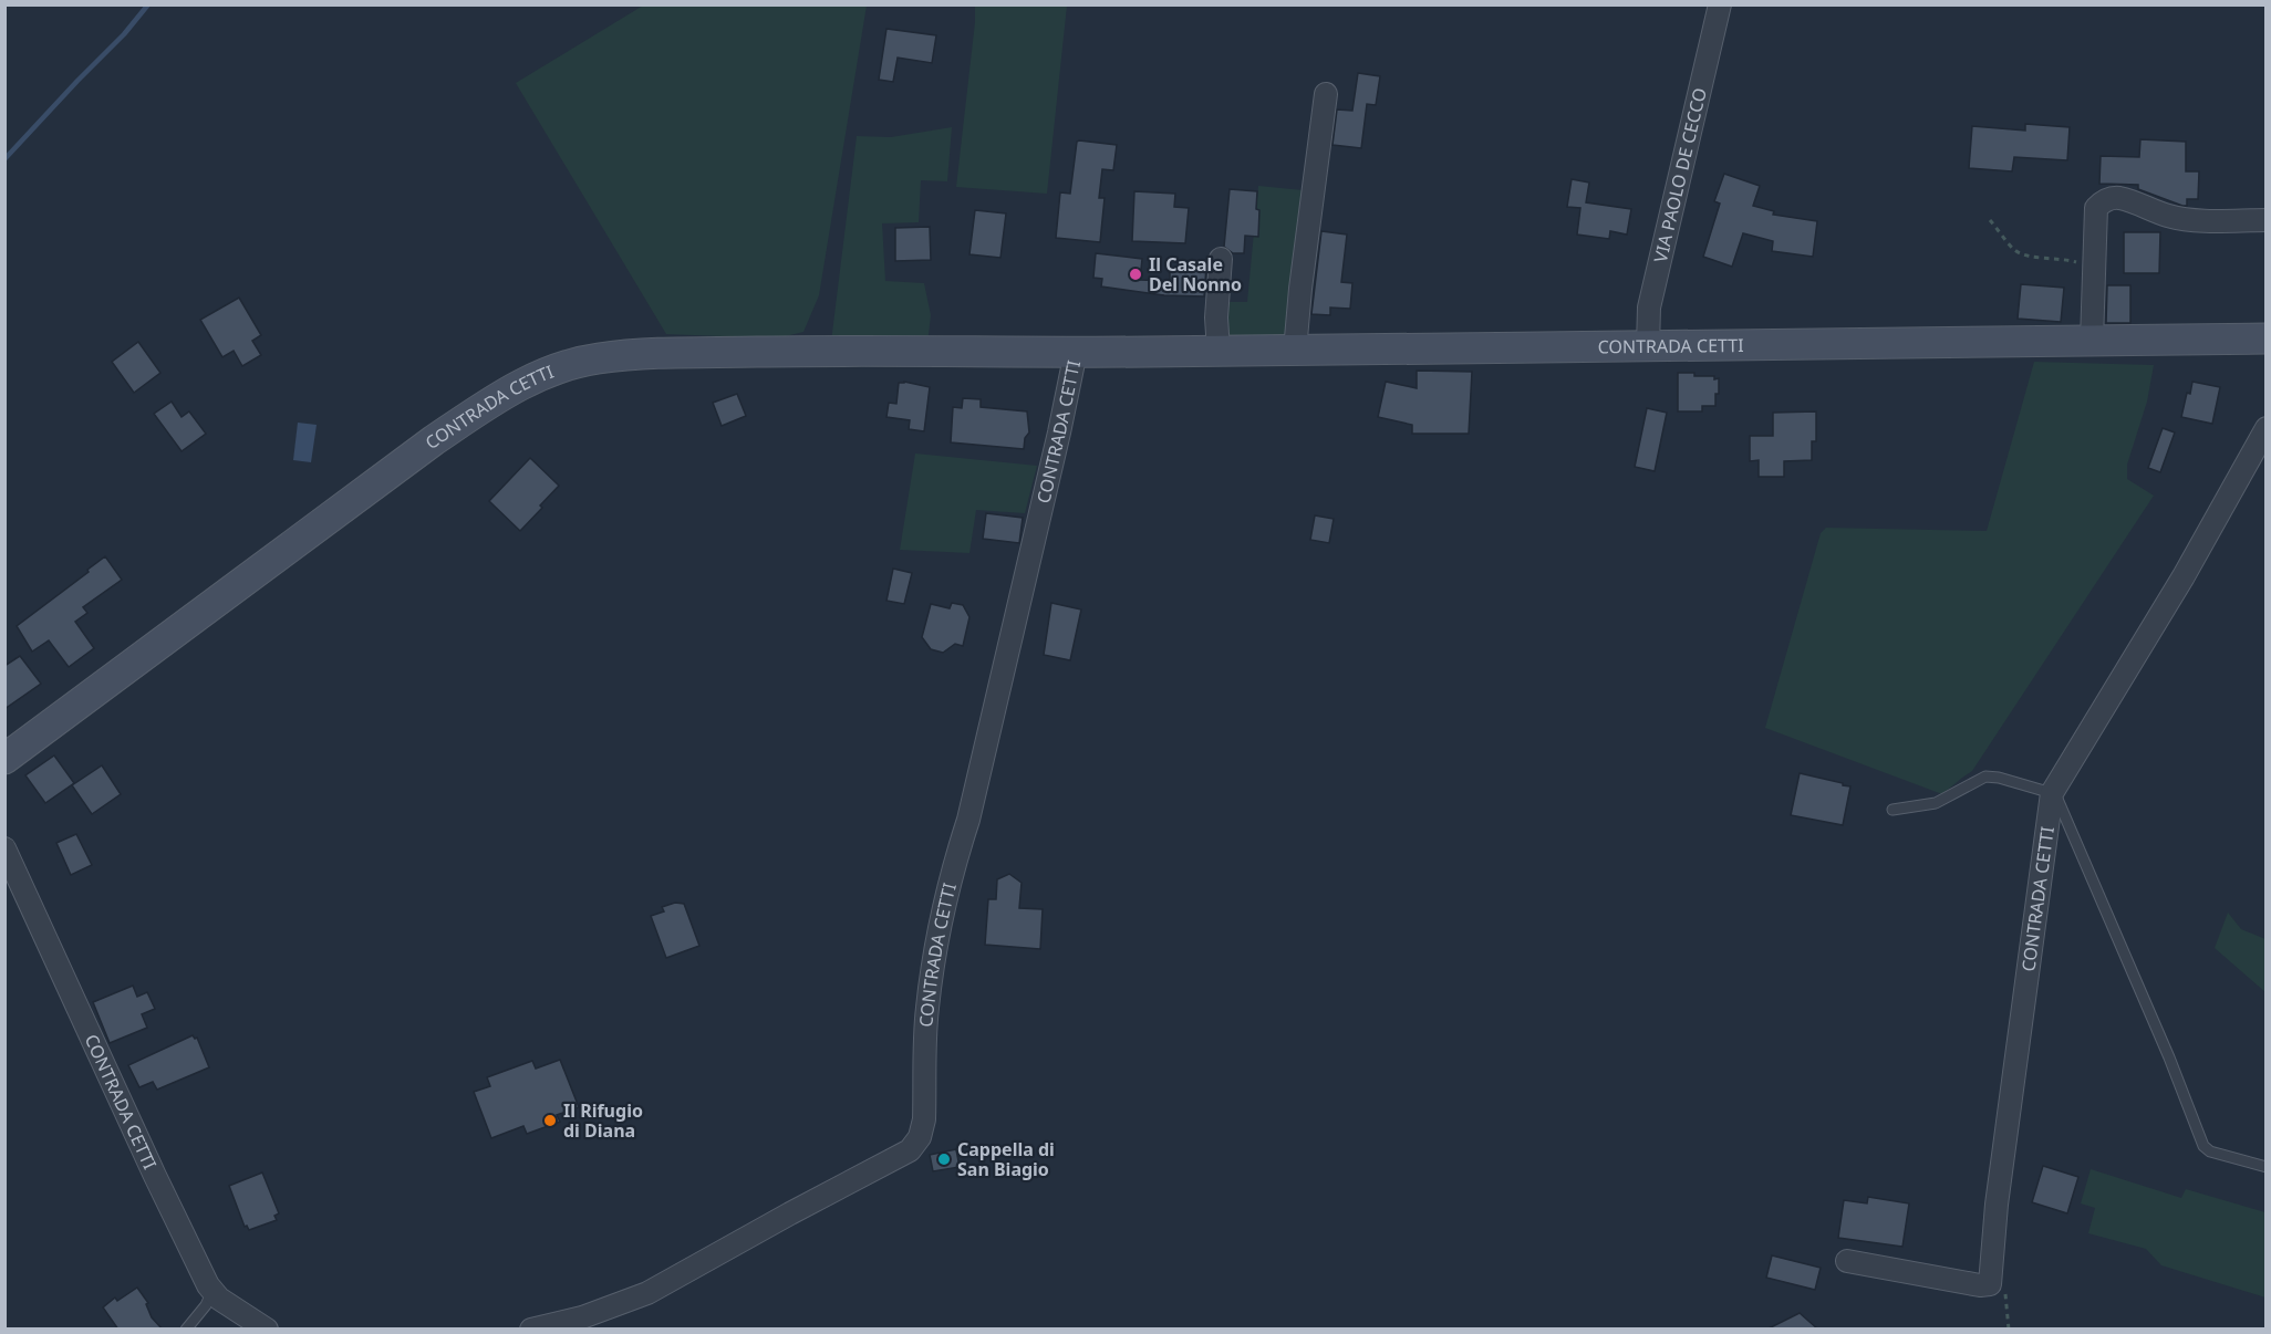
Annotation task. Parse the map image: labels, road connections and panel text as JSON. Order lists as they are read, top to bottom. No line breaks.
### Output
{"streets":{"main road":["CONTRADA CETTI"],"street":["VIA PAOLO DE CECCO"]},"crossings":[["VIA PAOLO DE CECCO","CONTRADA CETTI"]],"places":["Il Casale Del Nonno","Il Rifugio di Diana","Cappella di San Biagio"]}
